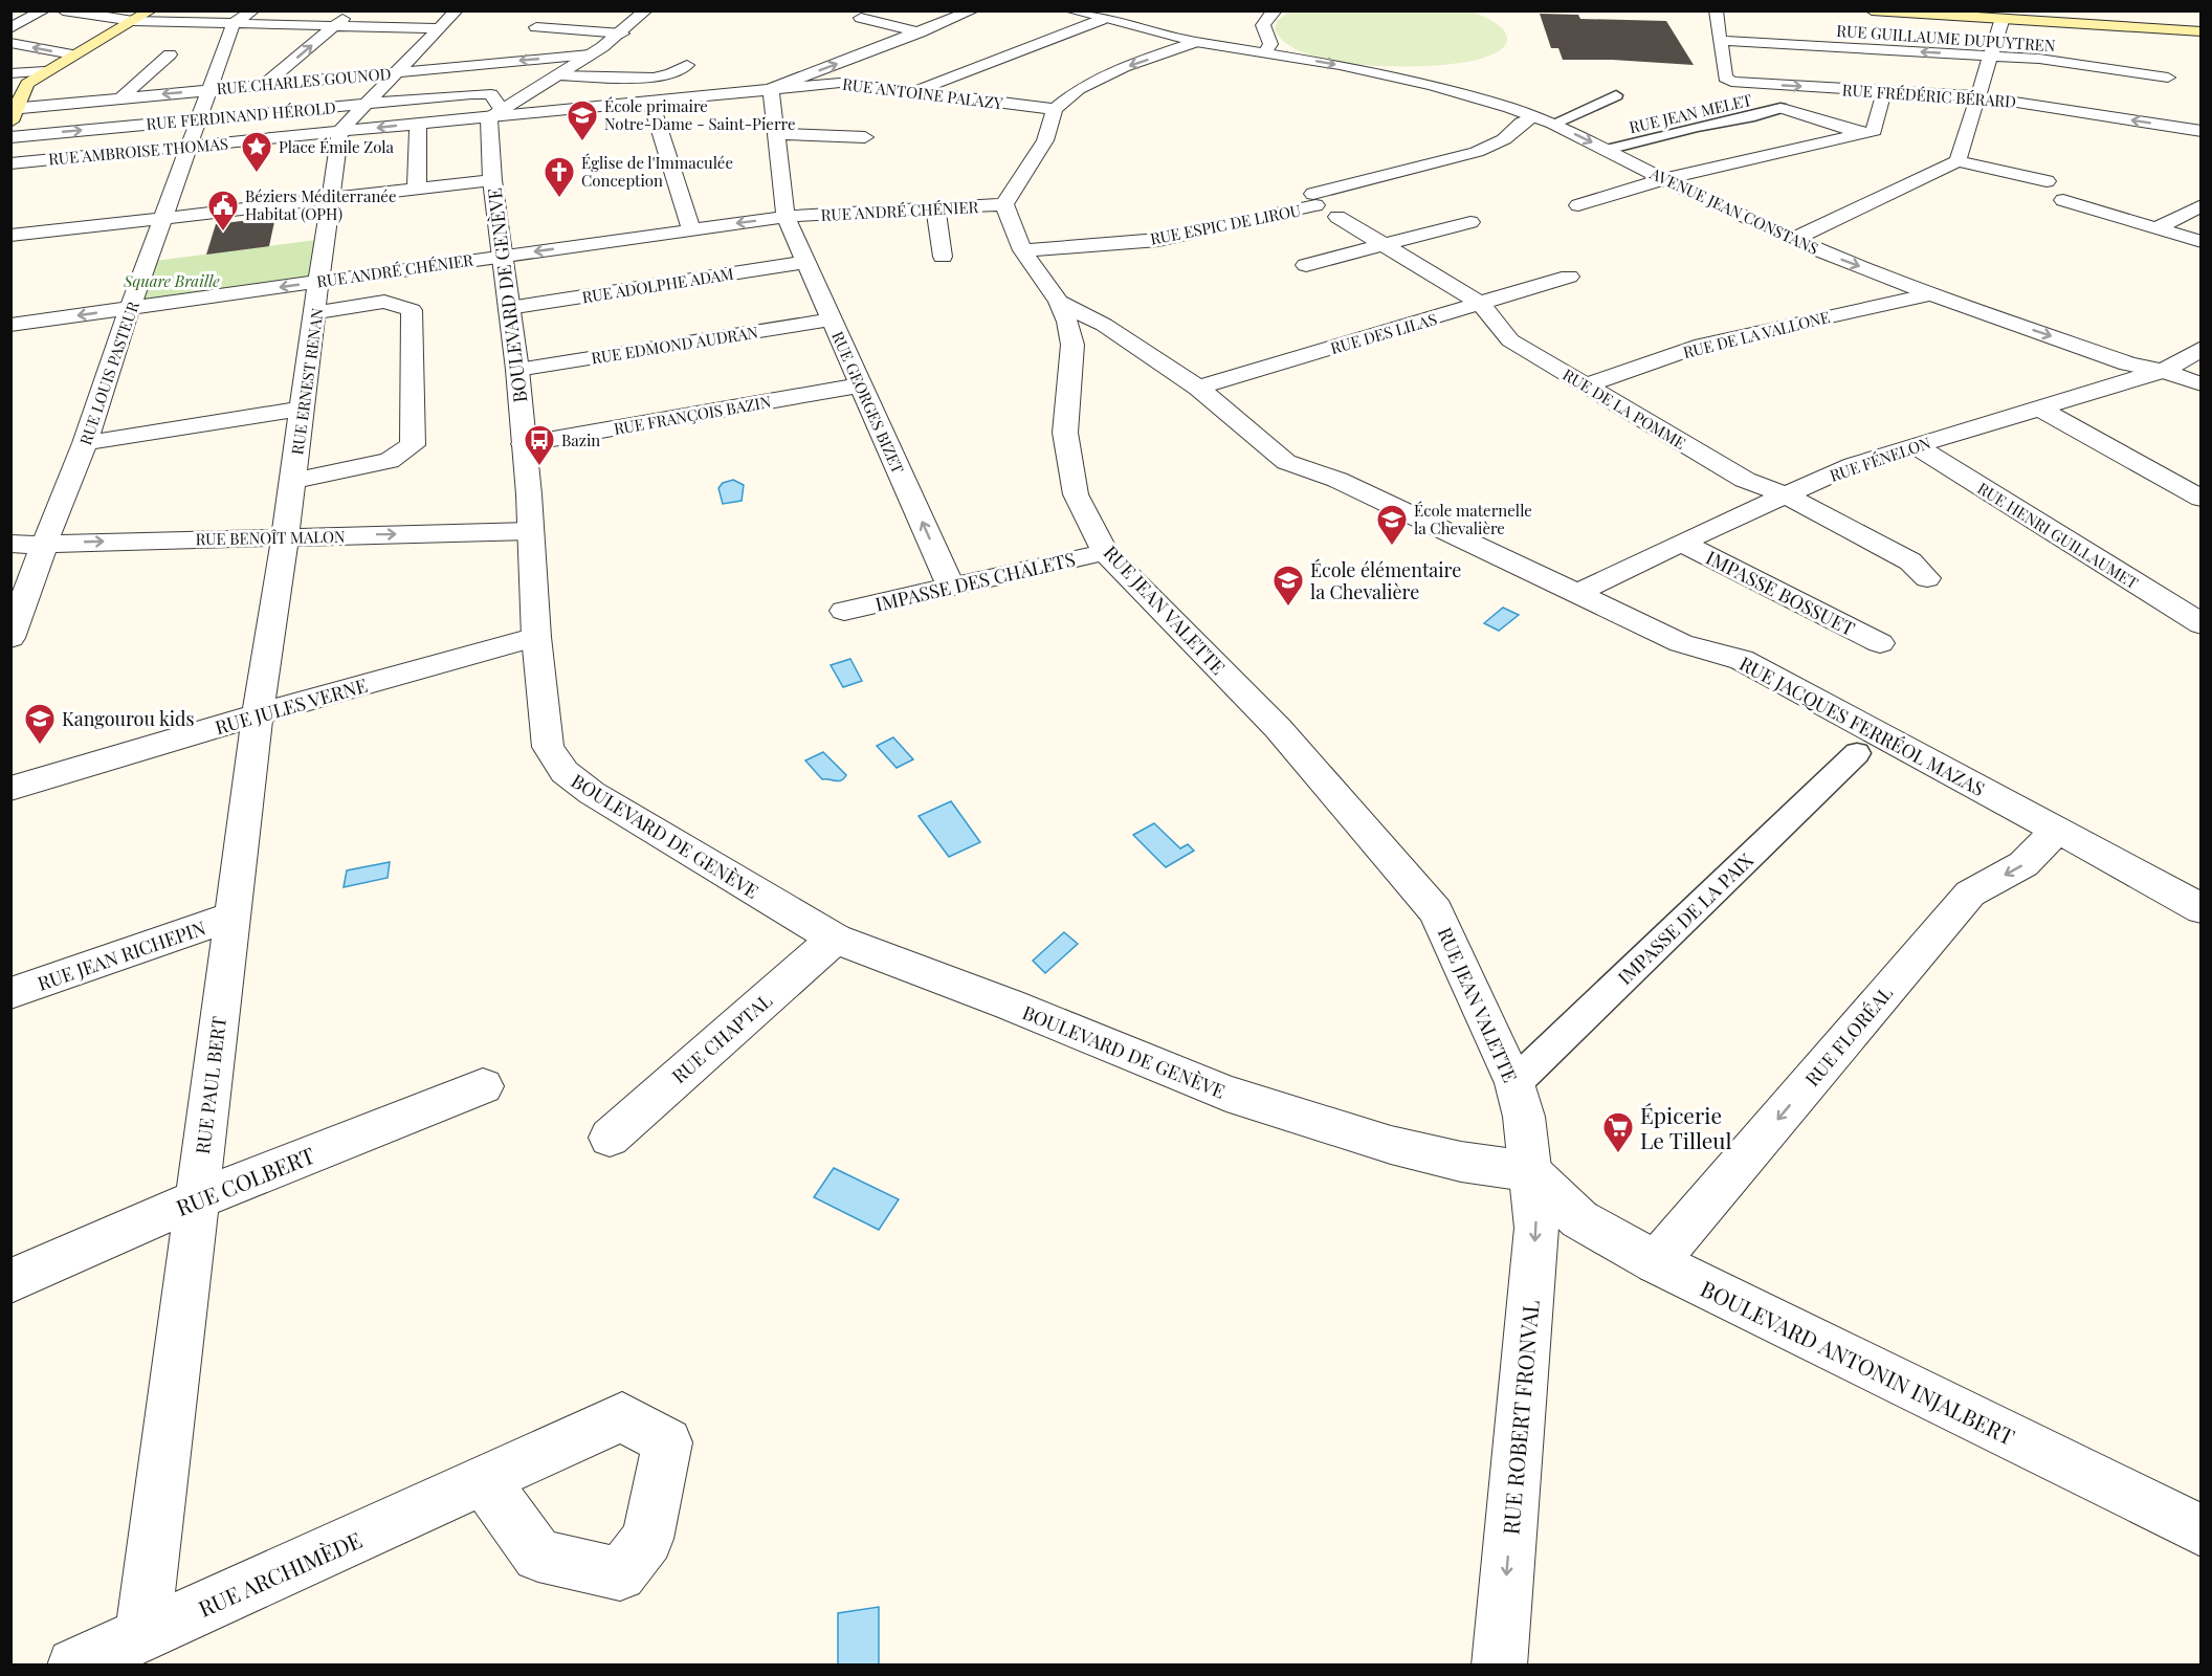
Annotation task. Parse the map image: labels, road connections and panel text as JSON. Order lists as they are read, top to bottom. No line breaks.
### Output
{"streets":{"street":["RUE GUILLAUME DUPUYTREN","RUE CHARLES GOUNOD","RUE ANTOINE PALAZY","RUE FRÉDÉRIC BÉRARD","RUE JEAN MELET","RUE FERDINAND HÉROLD","RUE AMBROISE THOMAS","RUE ANDRÉ CHÉNIER","AVENUE JEAN CONSTANS","RUE ESPIC DE LIROU","RUE ADOLPHE ADAM","BOULEVARD DE GENÈVE","RUE DES LILAS","RUE DE LA VALLONE","RUE EDMOND AUDRAN","RUE LOUIS PASTEUR","RUE ERNEST RENAN","RUE GEORGES BIZET","RUE DE LA POMME","RUE FRANÇOIS BAZIN","RUE FÉNELON","RUE HENRI GUILLAUMET","RUE BENOÎT MALON","IMPASSE DES CHALETS","IMPASSE BOSSUET","RUE JEAN VALETTE","RUE JULES VERNE","RUE JACQUES FERRÉOL MAZAS","IMPASSE DE LA PAIX","RUE JEAN RICHEPIN","RUE FLORÉAL","RUE CHAPTAL","RUE PAUL BERT","RUE COLBERT","BOULEVARD ANTONIN INJALBERT","RUE ROBERT FRONVAL","RUE ARCHIMÈDE"]},"crossings":[["RUE GUILLAUME DUPUYTREN","RUE FRÉDÉRIC BÉRARD"],["RUE CHARLES GOUNOD","RUE LOUIS PASTEUR"],["RUE ANTOINE PALAZY","RUE AMBROISE THOMAS"],["RUE ANTOINE PALAZY","BOULEVARD DE GENÈVE"],["RUE JEAN MELET","AVENUE JEAN CONSTANS"],["RUE FERDINAND HÉROLD","RUE LOUIS PASTEUR"],["RUE AMBROISE THOMAS","BOULEVARD DE GENÈVE"],["RUE AMBROISE THOMAS","RUE LOUIS PASTEUR"],["RUE AMBROISE THOMAS","RUE ERNEST RENAN"],["RUE ANDRÉ CHÉNIER","BOULEVARD DE GENÈVE"],["RUE ANDRÉ CHÉNIER","RUE LOUIS PASTEUR"],["RUE ANDRÉ CHÉNIER","RUE ERNEST RENAN"],["RUE ANDRÉ CHÉNIER","RUE GEORGES BIZET"],["RUE ANDRÉ CHÉNIER","RUE JEAN VALETTE"],["AVENUE JEAN CONSTANS","RUE ESPIC DE LIROU"],["AVENUE JEAN CONSTANS","RUE DE LA VALLONE"],["AVENUE JEAN CONSTANS","RUE FÉNELON"],["RUE ESPIC DE LIROU","RUE JEAN VALETTE"],["RUE ADOLPHE ADAM","BOULEVARD DE GENÈVE"],["RUE ADOLPHE ADAM","RUE GEORGES BIZET"],["BOULEVARD DE GENÈVE","RUE EDMOND AUDRAN"],["BOULEVARD DE GENÈVE","RUE FRANÇOIS BAZIN"],["BOULEVARD DE GENÈVE","RUE BENOÎT MALON"],["BOULEVARD DE GENÈVE","RUE JEAN VALETTE"],["BOULEVARD DE GENÈVE","RUE JULES VERNE"],["BOULEVARD DE GENÈVE","RUE CHAPTAL"],["BOULEVARD DE GENÈVE","BOULEVARD ANTONIN INJALBERT"],["BOULEVARD DE GENÈVE","RUE ROBERT FRONVAL"],["RUE DES LILAS","RUE DE LA POMME"],["RUE DES LILAS","RUE JACQUES FERRÉOL MAZAS"],["RUE DE LA VALLONE","RUE DE LA POMME"],["RUE EDMOND AUDRAN","RUE GEORGES BIZET"],["RUE LOUIS PASTEUR","RUE BENOÎT MALON"],["RUE ERNEST RENAN","RUE BENOÎT MALON"],["RUE ERNEST RENAN","RUE PAUL BERT"],["RUE GEORGES BIZET","RUE FRANÇOIS BAZIN"],["RUE GEORGES BIZET","IMPASSE DES CHALETS"],["RUE DE LA POMME","RUE FÉNELON"],["RUE FÉNELON","RUE HENRI GUILLAUMET"],["RUE FÉNELON","IMPASSE BOSSUET"],["RUE FÉNELON","RUE JACQUES FERRÉOL MAZAS"],["RUE BENOÎT MALON","RUE PAUL BERT"],["IMPASSE DES CHALETS","RUE JEAN VALETTE"],["RUE JEAN VALETTE","RUE JACQUES FERRÉOL MAZAS"],["RUE JEAN VALETTE","IMPASSE DE LA PAIX"],["RUE JEAN VALETTE","BOULEVARD ANTONIN INJALBERT"],["RUE JEAN VALETTE","RUE ROBERT FRONVAL"],["RUE JULES VERNE","RUE PAUL BERT"],["RUE JACQUES FERRÉOL MAZAS","RUE FLORÉAL"],["RUE JEAN RICHEPIN","RUE PAUL BERT"],["RUE FLORÉAL","BOULEVARD ANTONIN INJALBERT"],["RUE PAUL BERT","RUE COLBERT"],["RUE PAUL BERT","RUE ARCHIMÈDE"],["BOULEVARD ANTONIN INJALBERT","RUE ROBERT FRONVAL"]],"one_way":["RUE GEORGES BIZET","RUE FLORÉAL","RUE ROBERT FRONVAL"],"parks":["Square Braille"],"places":{"school or university":["École primaire Notre-Dame - Saint-Pierre","École maternelle la Chevalière","École élémentaire la Chevalière","Kangourou kids"],"place":["Place Émile Zola"],"church":["Église de l'Immaculée Conception"],"public building":["Béziers Méditerranée Habitat (OPH)"],"bus stop":["Bazin"],"supermarket":["Épicerie Le Tilleul"]}}
